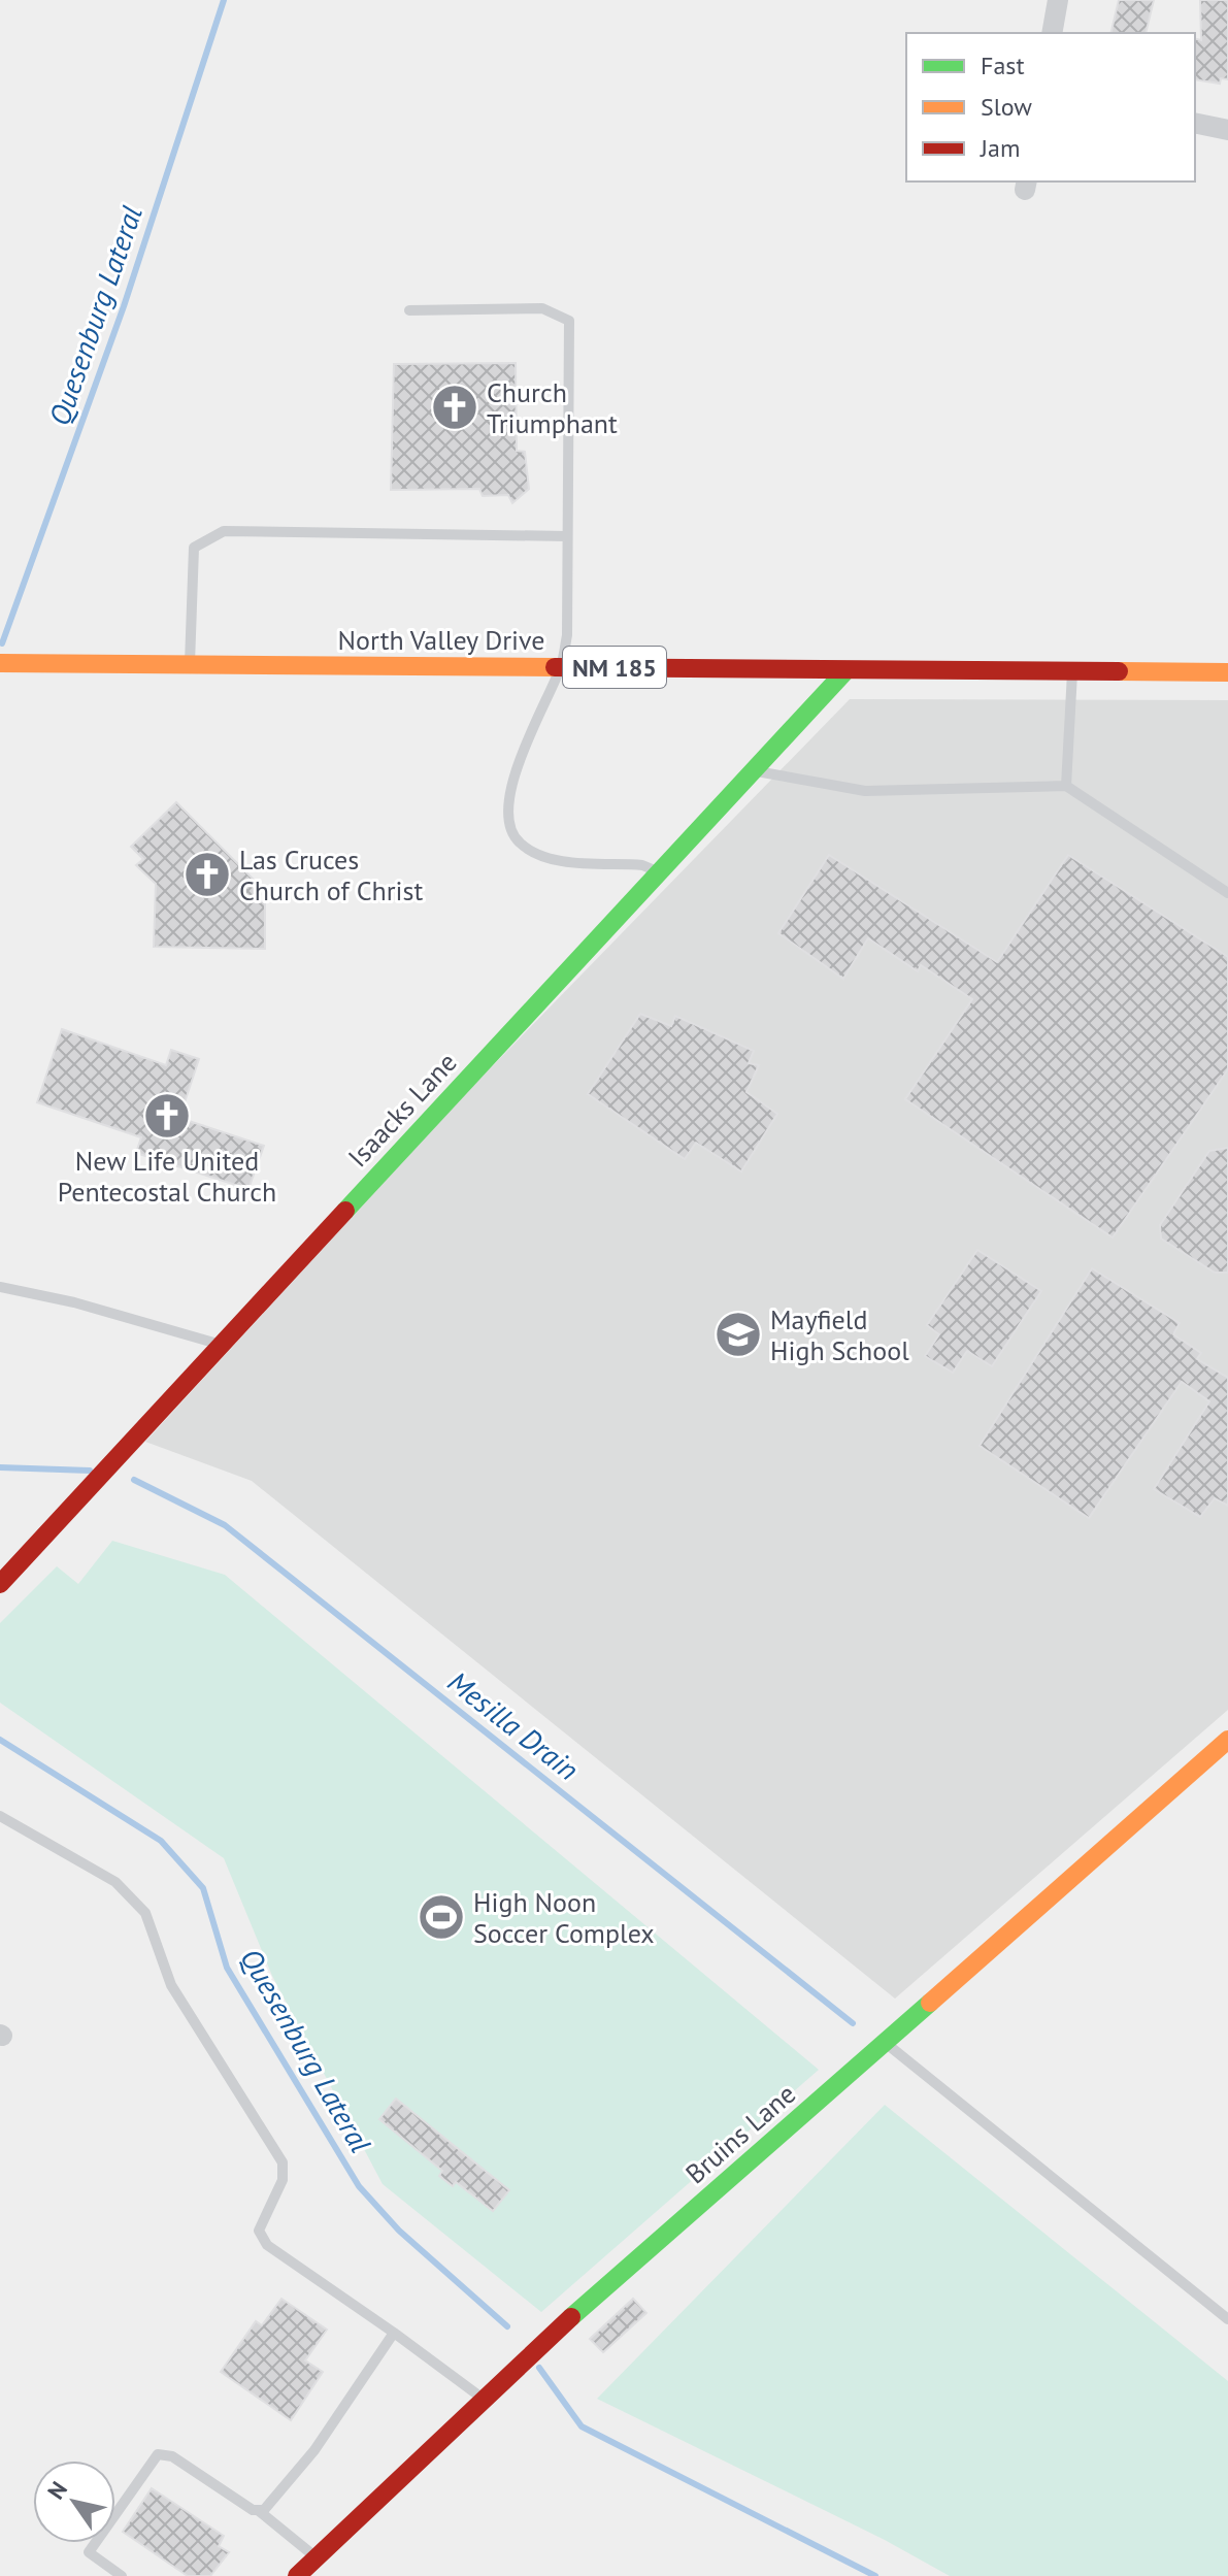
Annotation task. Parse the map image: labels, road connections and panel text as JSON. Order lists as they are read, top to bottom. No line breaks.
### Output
{"streets":{"street":["North Valley Drive","NM 185","Isaacks Lane","Bruins Lane"]},"crossings":[["North Valley Drive","Isaacks Lane"]],"water":["Quesenburg Lateral","Mesilla Drain"],"places":{"church":["Church Triumphant","Las Cruces Church of Christ","New Life United Pentecostal Church"],"school or university":["Mayfield High School"],"sports":["High Noon Soccer Complex"]},"legend":["Fast","Slow","Jam"],"north":"top left"}
